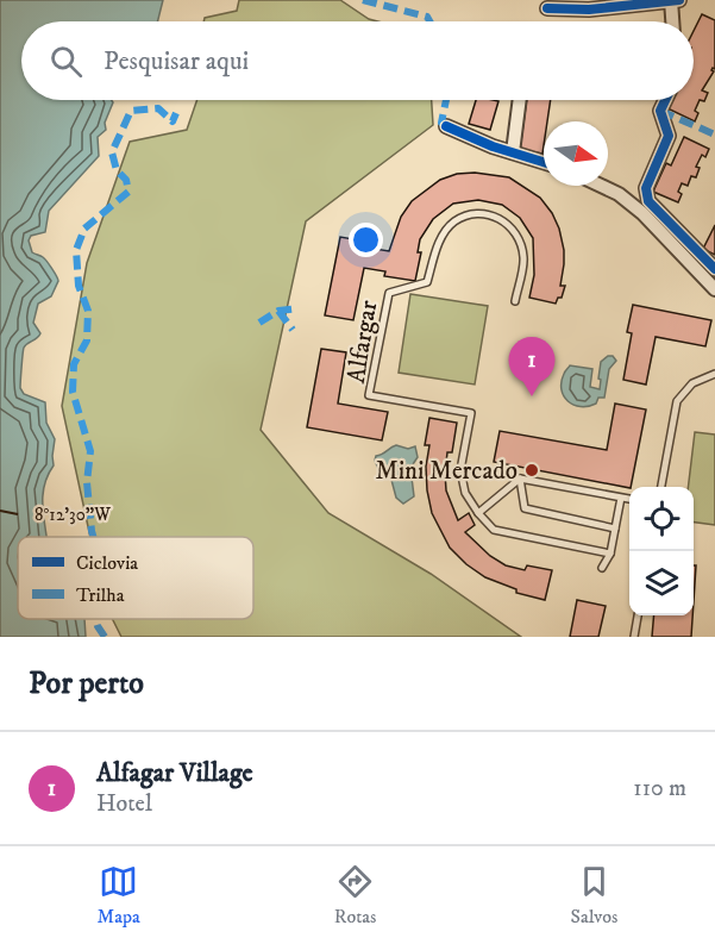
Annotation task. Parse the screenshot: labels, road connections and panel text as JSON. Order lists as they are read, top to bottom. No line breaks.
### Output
{"streets":{"lane":["Alfargar"]},"places":["Mini Mercado"],"legend":["Ciclovia","Trilha"],"north":"right","page":{"search":"Pesquisar aqui","pins":"1","heading":"Por perto","list":[{"mark":"1","name":"Alfagar Village","note":"Hotel","value":"110 m"}],"nav":["Mapa","Rotas","Salvos"]},"coordinates":["8°12'30\"W"]}
